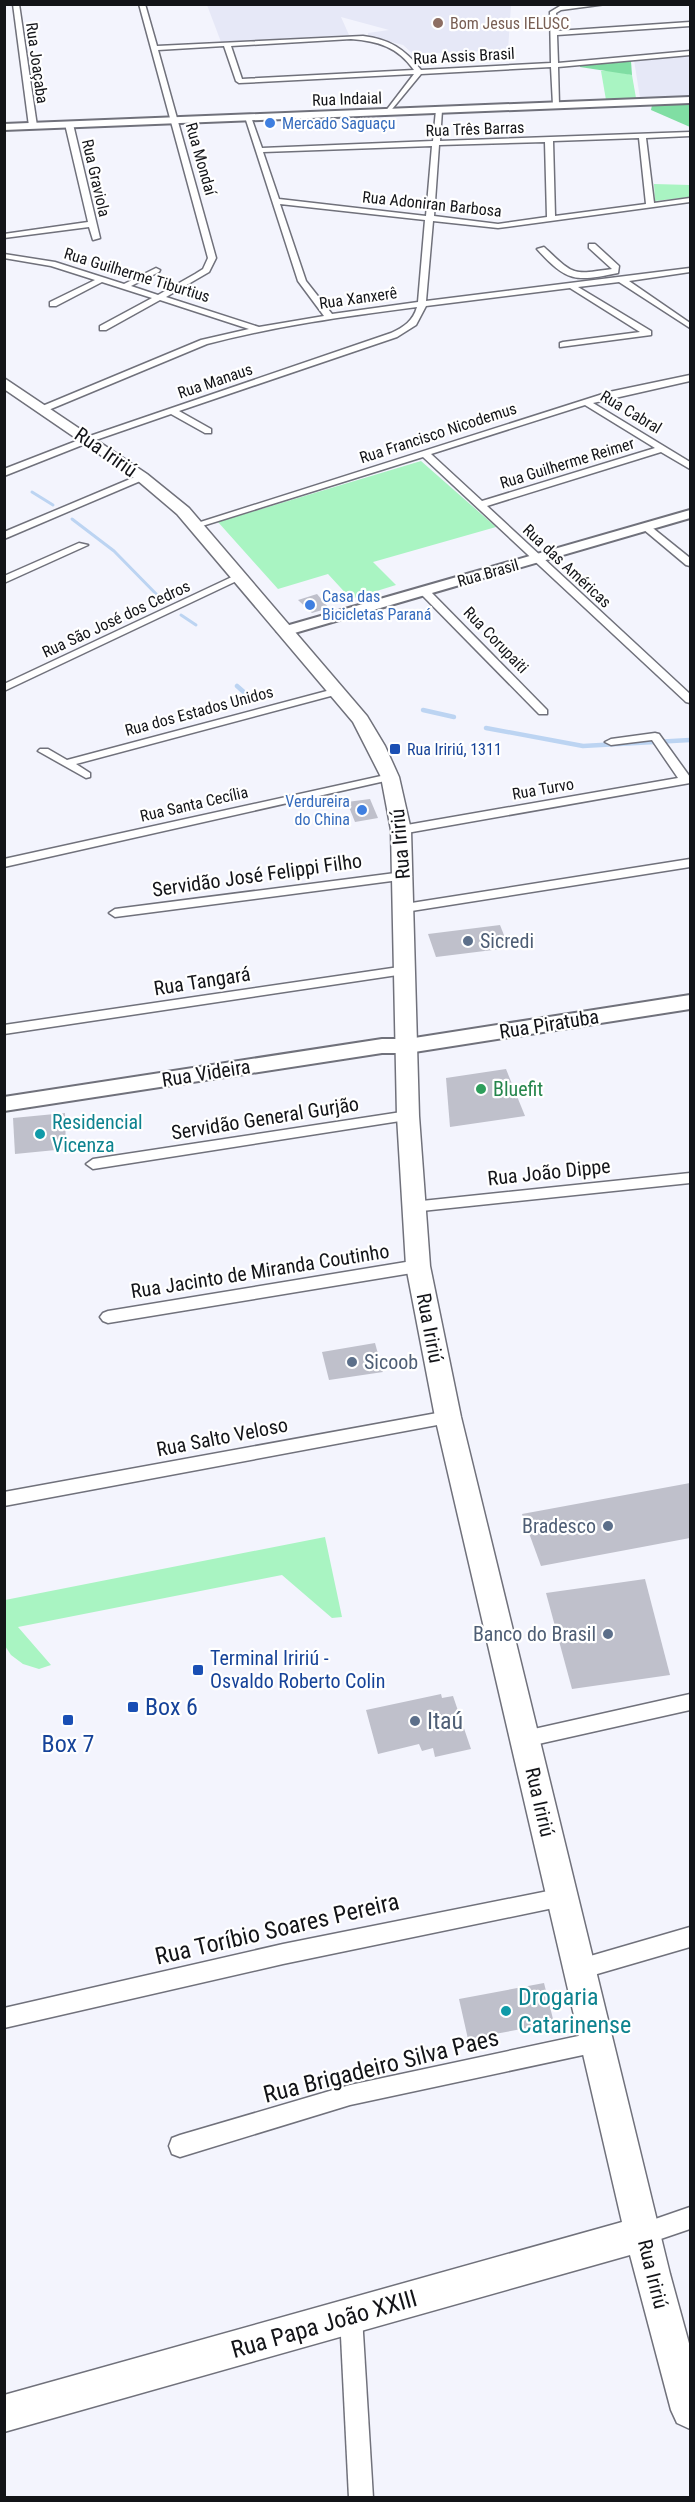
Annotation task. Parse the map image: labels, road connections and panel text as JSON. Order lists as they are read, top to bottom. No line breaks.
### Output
{"streets":{"main road":["Rua Iririú","Rua Papa João XXIII"],"street":["Rua Assis Brasil","Rua Joaçaba","Rua Indaial","Rua Três Barras","Rua Mondaí","Rua Graviola","Rua Adoniran Barbosa","Rua Guilherme Tiburtius","Rua Xanxerê","Rua Manaus","Rua Cabral","Rua Francisco Nicodemus","Rua Guilherme Reimer","Rua das Américas","Rua Brasil","Rua São José dos Cedros","Rua Corupaiti","Rua dos Estados Unidos","Rua Turvo","Rua Santa Cecília","Servidão José Felippi Filho","Rua Tangará","Rua Piratuba","Rua Videira","Servidão General Gurjão","Rua João Dippe","Rua Jacinto de Miranda Coutinho","Rua Salto Veloso","Rua Toríbio Soares Pereira","Rua Brigadeiro Silva Paes"]},"crossings":[["Rua Joaçaba","Rua Indaial"],["Rua Indaial","Rua Mondaí"],["Rua Indaial","Rua Graviola"],["Rua Mondaí","Rua Guilherme Tiburtius"],["Rua Guilherme Tiburtius","Rua Xanxerê"],["Rua Xanxerê","Rua Manaus"],["Rua Xanxerê","Rua Iririú"],["Rua Manaus","Rua Iririú"],["Rua Cabral","Rua Francisco Nicodemus"],["Rua Cabral","Rua Guilherme Reimer"],["Rua Francisco Nicodemus","Rua Iririú"],["Rua Francisco Nicodemus","Rua das Américas"],["Rua Iririú","Rua Brasil"],["Rua Iririú","Rua São José dos Cedros"],["Rua Iririú","Rua dos Estados Unidos"],["Rua Iririú","Rua Turvo"],["Rua Iririú","Rua Santa Cecília"],["Rua Iririú","Servidão José Felippi Filho"],["Rua Iririú","Rua Tangará"],["Rua Iririú","Rua Piratuba"],["Rua Iririú","Rua Videira"],["Rua Iririú","Servidão General Gurjão"],["Rua Iririú","Rua João Dippe"],["Rua Iririú","Rua Jacinto de Miranda Coutinho"],["Rua Iririú","Rua Salto Veloso"],["Rua Iririú","Rua Toríbio Soares Pereira"],["Rua Iririú","Rua Brigadeiro Silva Paes"],["Rua Iririú","Rua Papa João XXIII"],["Rua Guilherme Reimer","Rua das Américas"],["Rua das Américas","Rua Brasil"],["Rua Brasil","Rua Corupaiti"],["Rua Piratuba","Rua Videira"]],"places":{"other":["Bom Jesus IELUSC","Mercado Saguaçu","Casa das Bicicletas Paraná","Verdureira do China","Sicredi","Bluefit","Residencial Vicenza","Sicoob","Bradesco","Banco do Brasil","Itaú","Drogaria Catarinense"],"transit":["Rua Iririú, 1311","Terminal Iririú - Osvaldo Roberto Colin","Box 6","Box 7"]}}
